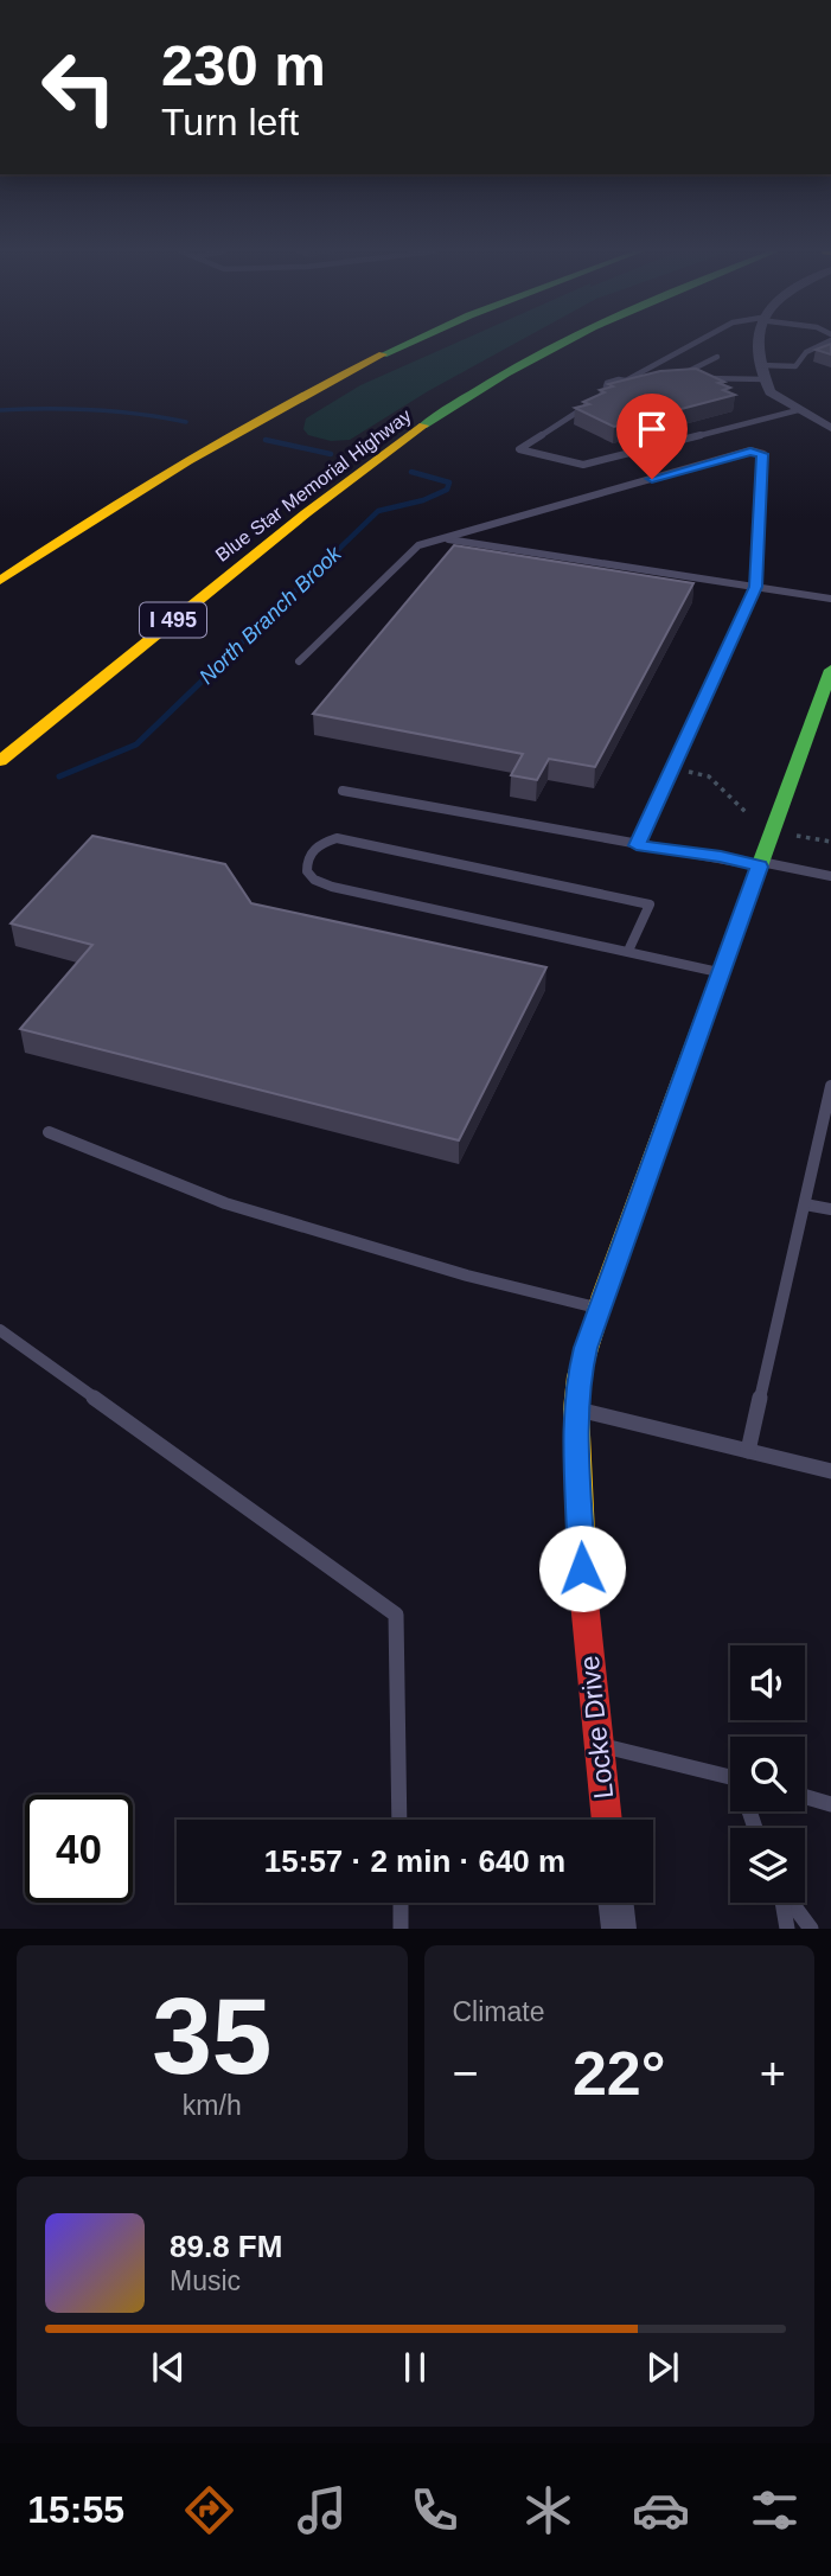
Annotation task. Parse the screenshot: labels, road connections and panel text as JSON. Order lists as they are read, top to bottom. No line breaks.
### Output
{"streets":{"main road":["Blue Star Memorial Highway","I 495","Locke Drive"]},"water":["North Branch Brook"],"page":{"turn":["230 m","Turn left"],"limit":"40","trip":"15:57 · 2 min · 640 m","tile":[["35","km/h"],"Climate"],"heat":["−","22°","+"],"song":["89.8 FM","Music"],"tabs":"15:55"}}
